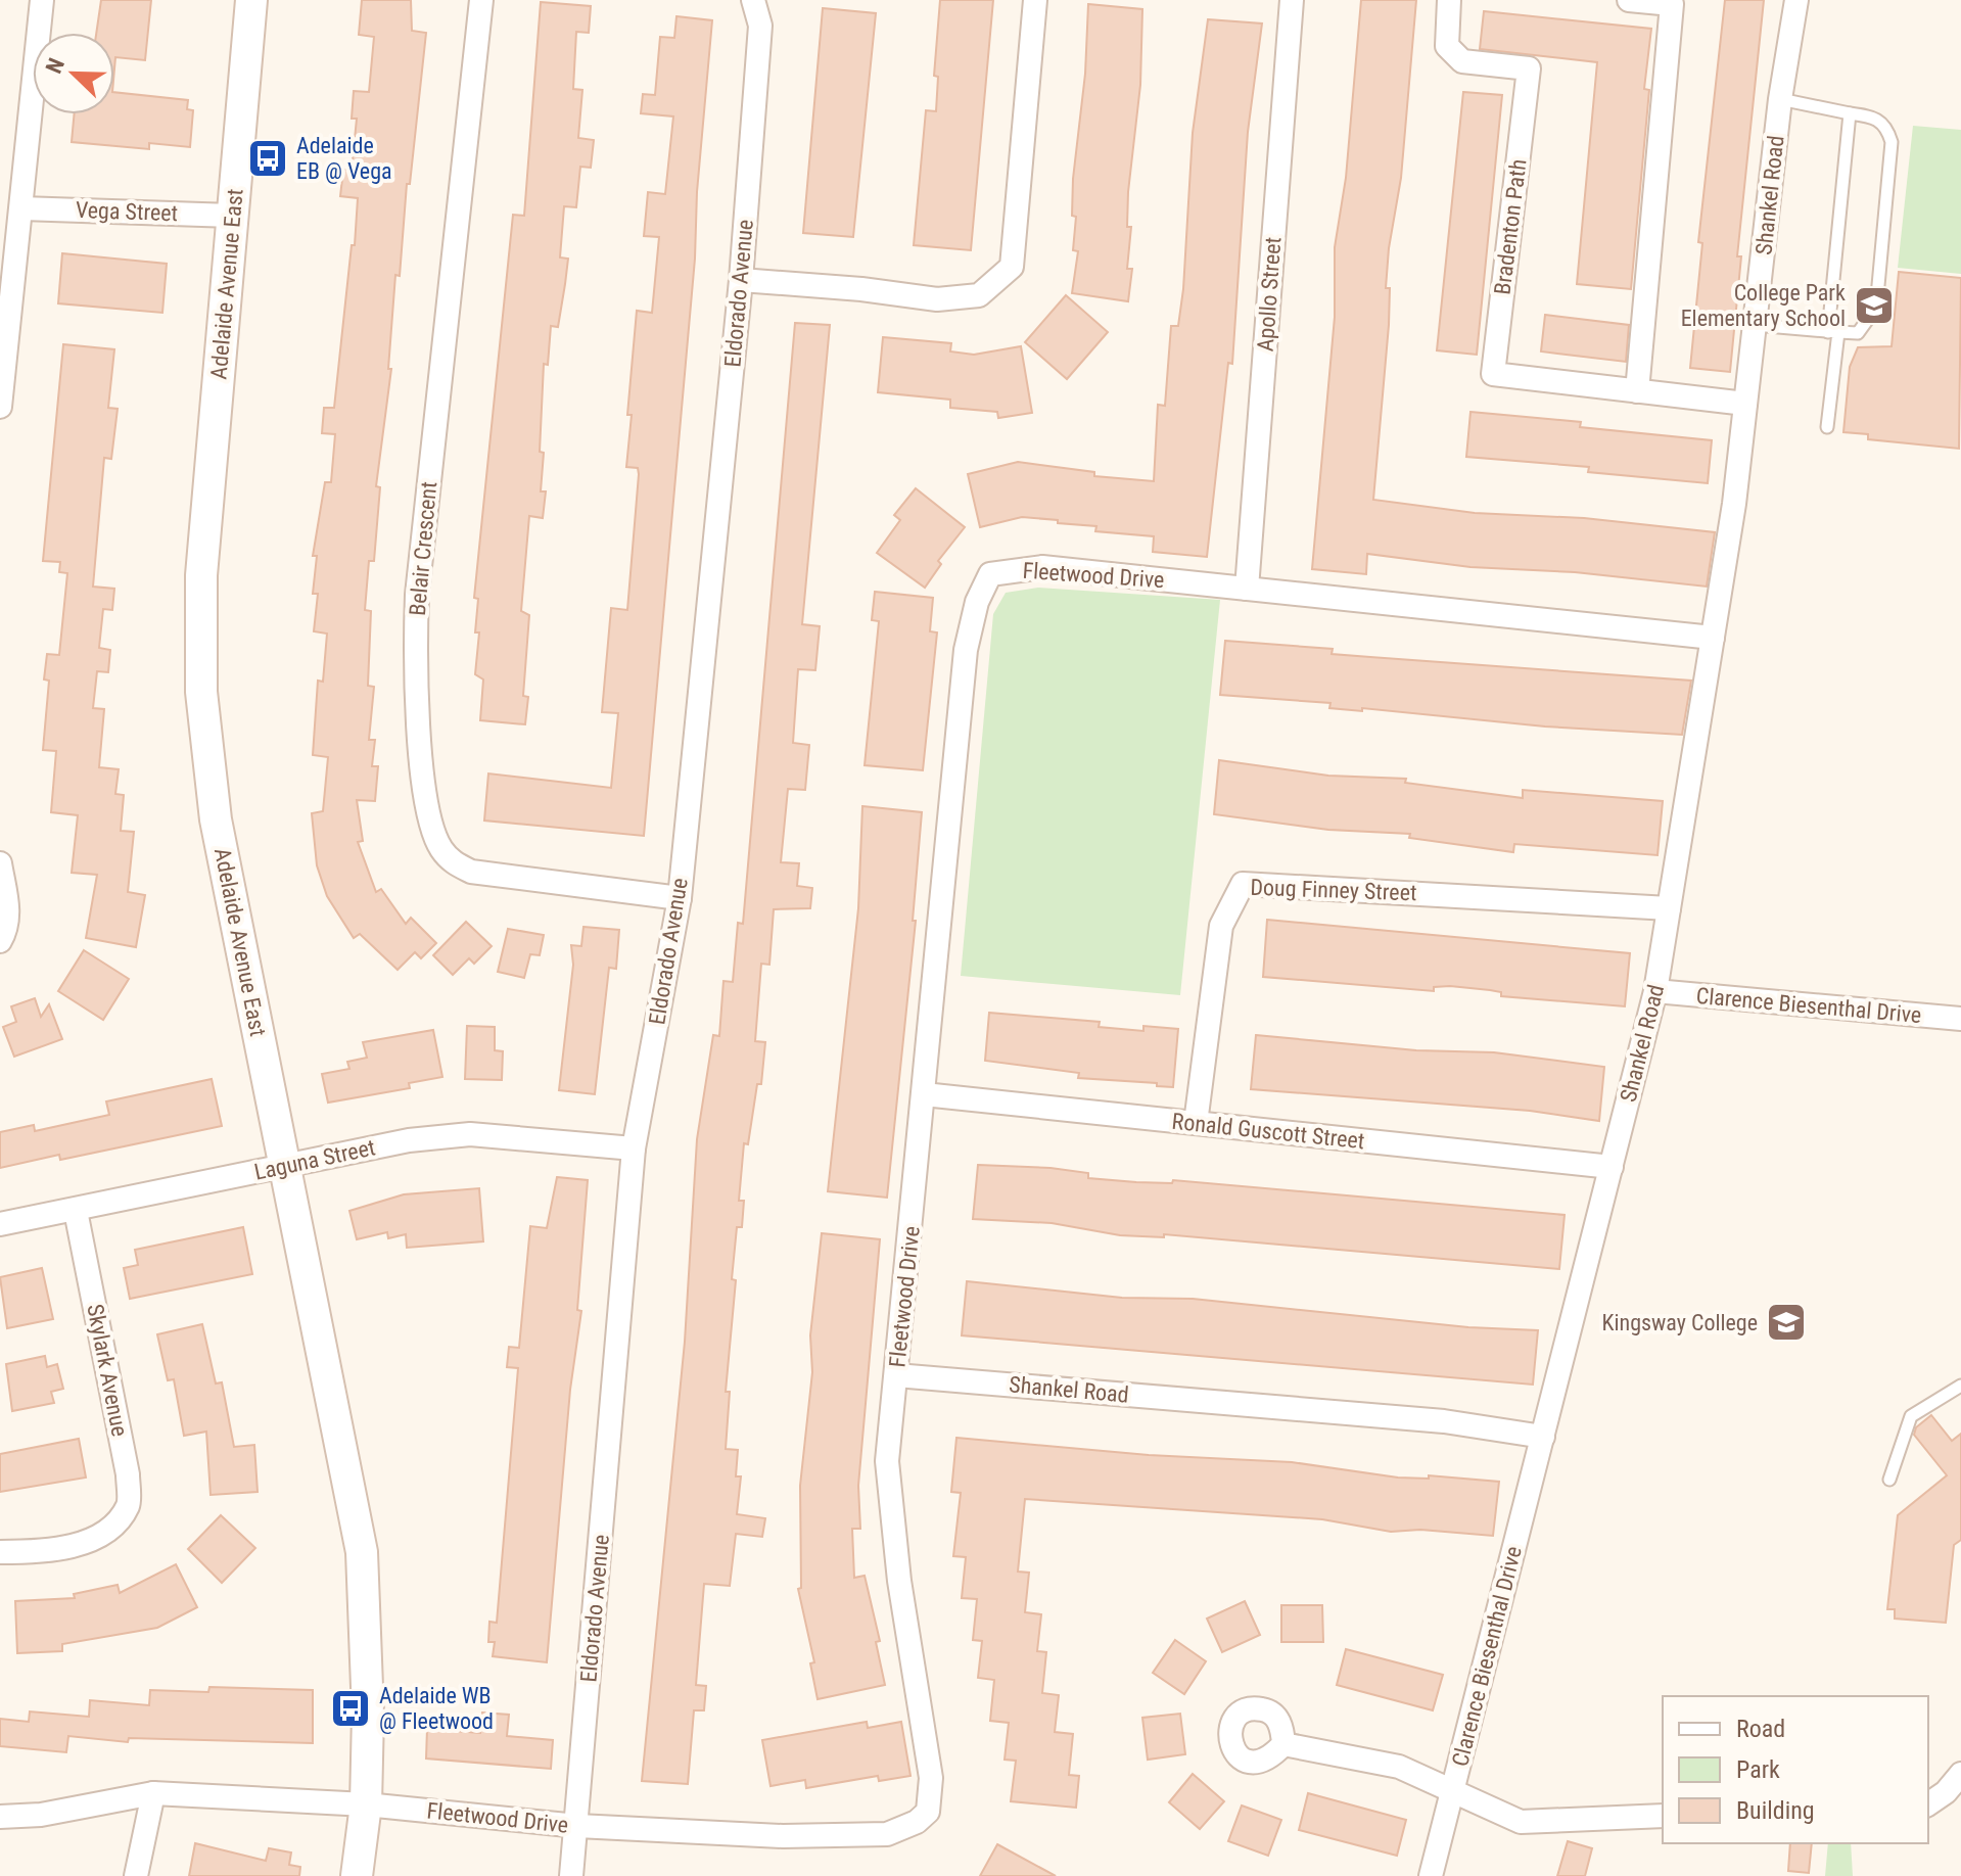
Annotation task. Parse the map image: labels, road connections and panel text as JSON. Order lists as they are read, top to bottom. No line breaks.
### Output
{"streets":{"main road":["Adelaide Avenue East"],"street":["Shankel Road","Vega Street","Bradenton Path","Eldorado Avenue","Apollo Street","Belair Crescent","Fleetwood Drive","Doug Finney Street","Clarence Biesenthal Drive","Ronald Guscott Street","Laguna Street","Skylark Avenue"]},"crossings":[["Shankel Road","Bradenton Path"],["Shankel Road","Fleetwood Drive"],["Shankel Road","Doug Finney Street"],["Shankel Road","Clarence Biesenthal Drive"],["Shankel Road","Ronald Guscott Street"],["Vega Street","Adelaide Avenue East"],["Adelaide Avenue East","Fleetwood Drive"],["Adelaide Avenue East","Laguna Street"],["Eldorado Avenue","Belair Crescent"],["Eldorado Avenue","Fleetwood Drive"],["Eldorado Avenue","Laguna Street"],["Apollo Street","Fleetwood Drive"],["Fleetwood Drive","Ronald Guscott Street"],["Doug Finney Street","Ronald Guscott Street"],["Laguna Street","Skylark Avenue"]],"places":{"bus stop":["Adelaide EB @ Vega","Adelaide WB @ Fleetwood"],"school or university":["College Park Elementary School","Kingsway College"]},"legend":["Road","Park","Building"],"north":"top left"}
